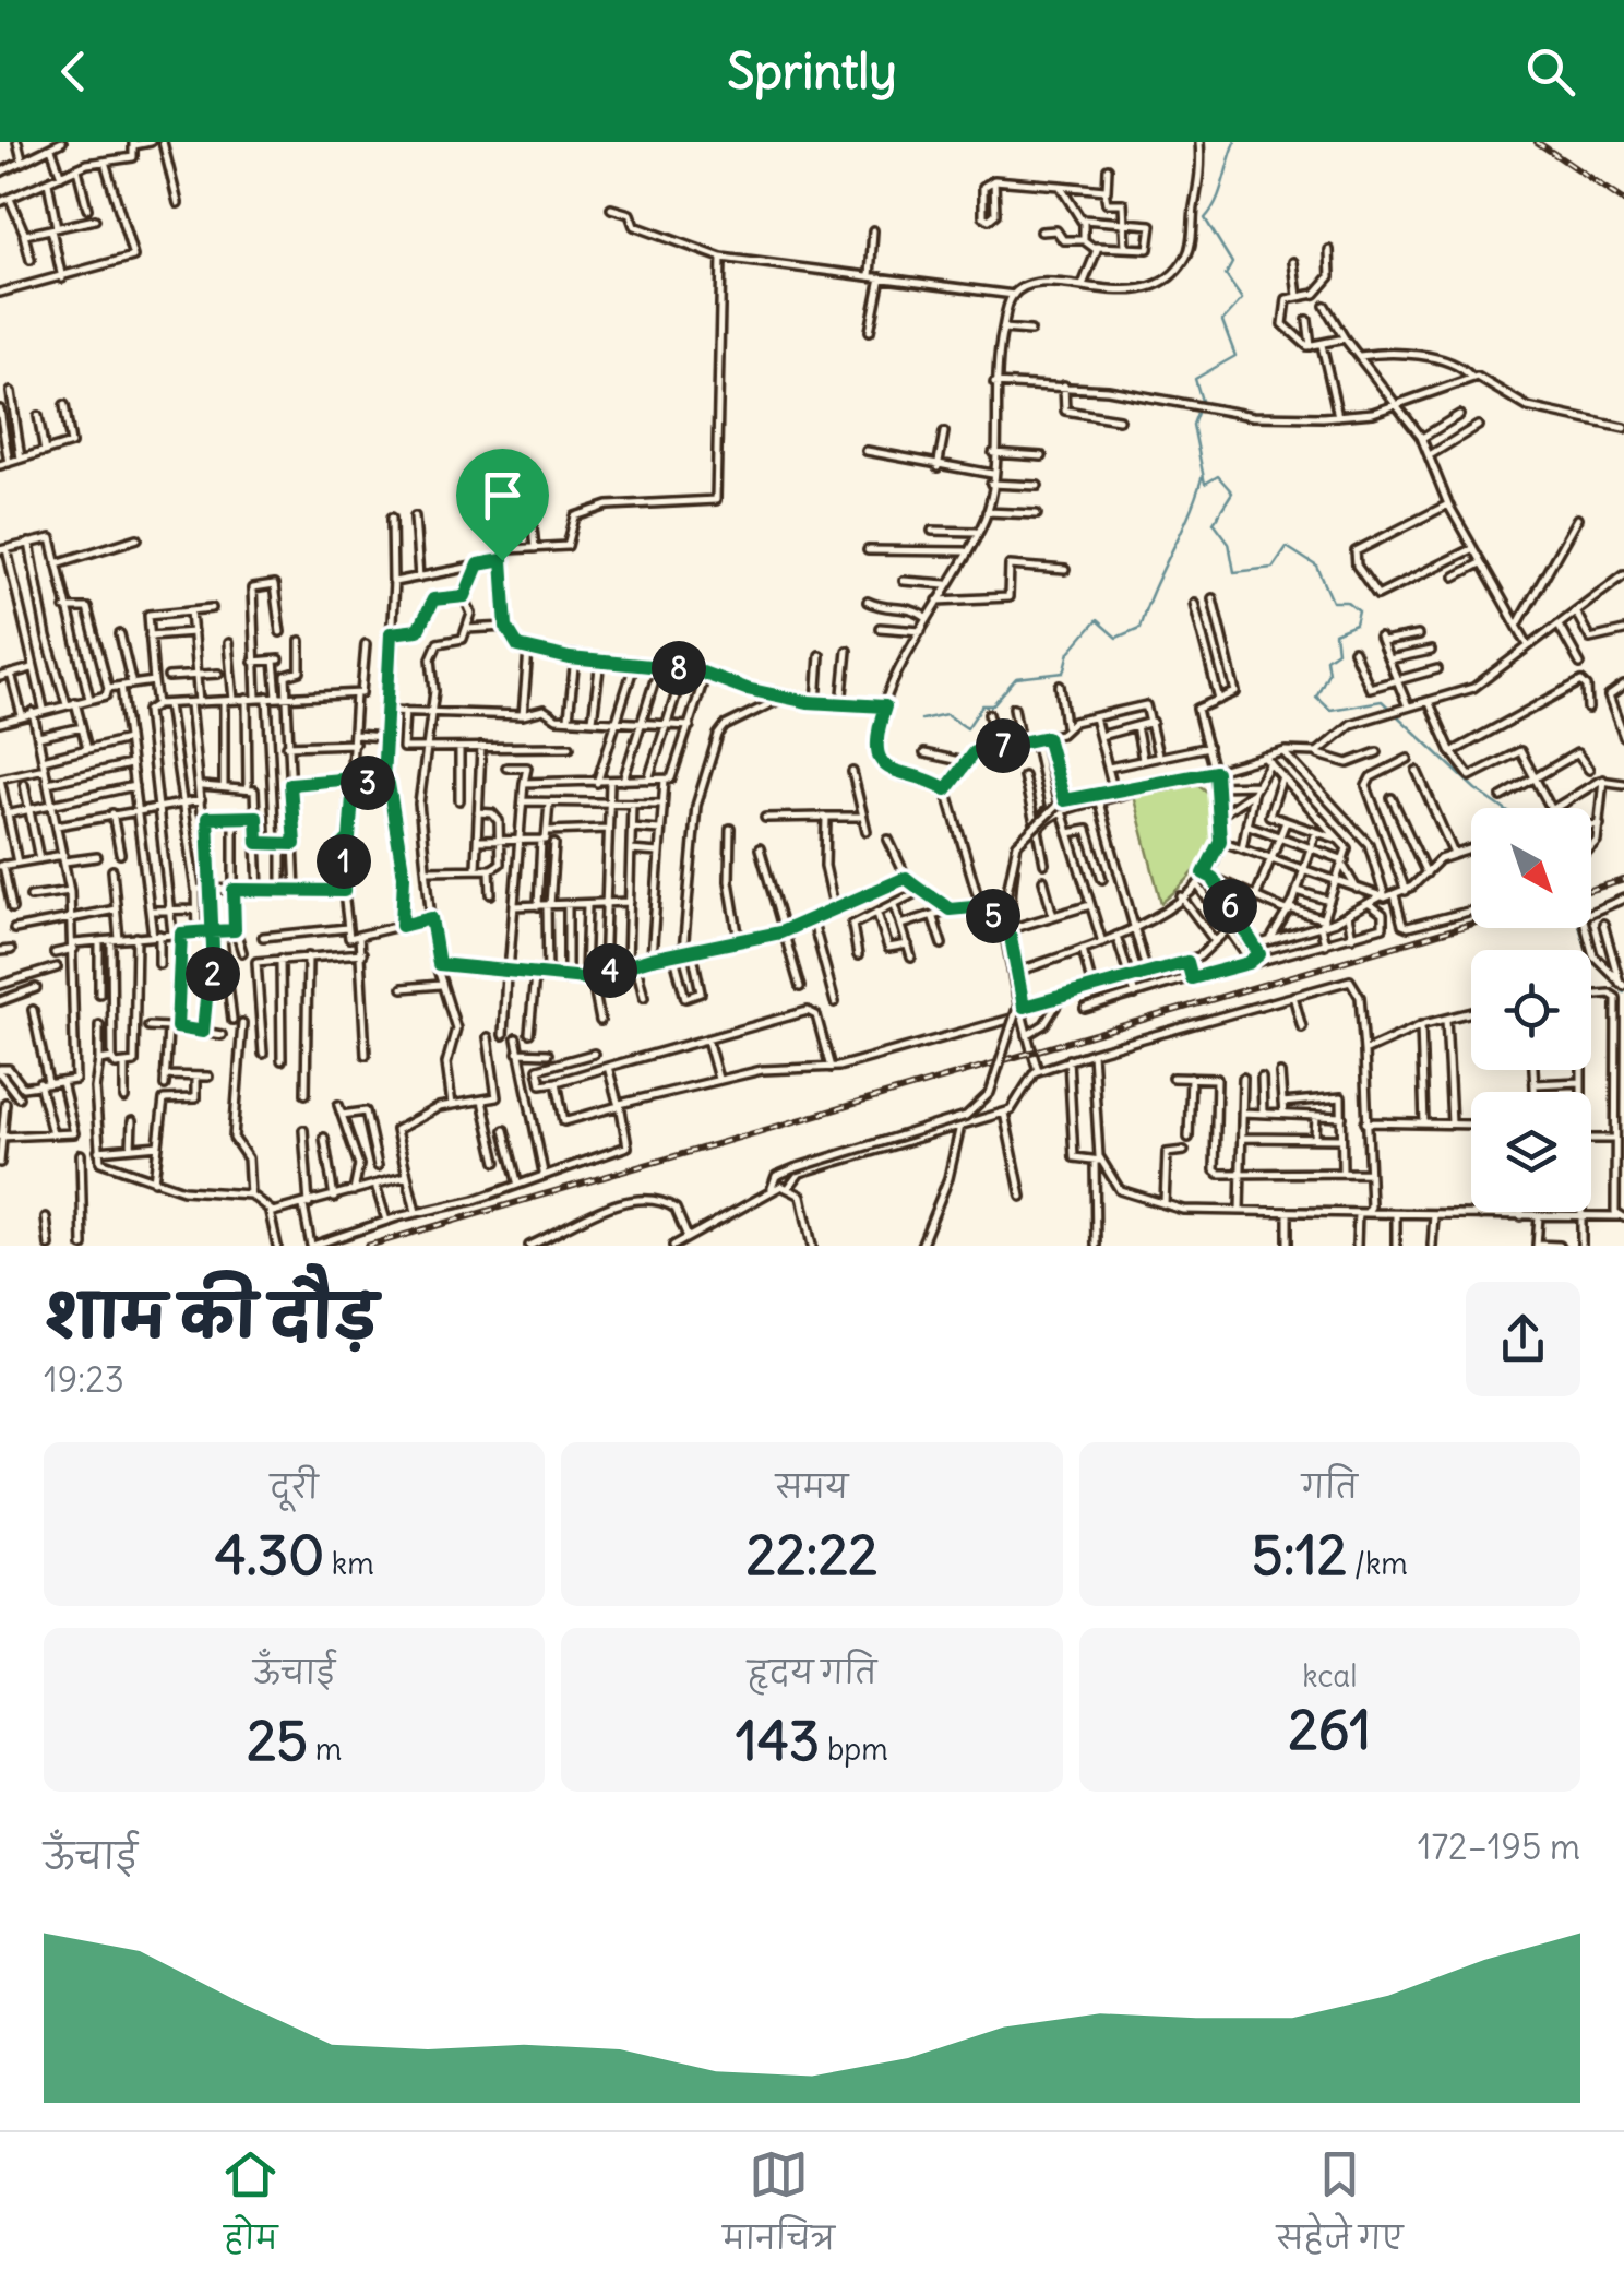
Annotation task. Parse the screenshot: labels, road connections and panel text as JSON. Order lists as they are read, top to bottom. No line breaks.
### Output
{"north":"bottom right","page":{"header":"Sprintly","pins":["8","7","3","1","6","5","4","2"],"heading":["शाम की दौड़","19:23"],"stats":[["दूरी","4.30 km"],["समय","22:22"],["गति","5:12 /km"],["ऊँचाई","25 m"],["हृदय गति","143 bpm"],["kcal","261"]],"chart":["ऊँचाई","172–195 m"],"tabs":["होम","मानचित्र","सहेजे गए"]}}
